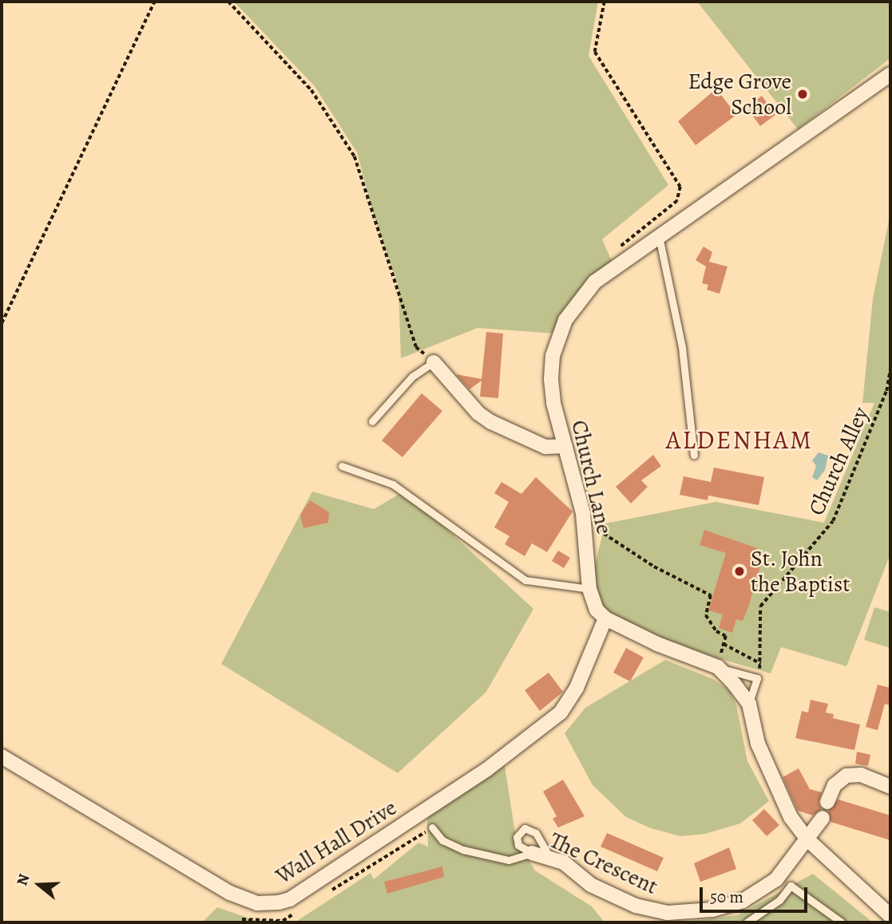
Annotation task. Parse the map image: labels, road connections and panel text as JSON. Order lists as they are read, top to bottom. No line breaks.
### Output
{"streets":{"street":["Church Lane","Wall Hall Drive","The Crescent"],"path":["Church Alley"]},"crossings":[["Church Lane","Wall Hall Drive"]],"districts":["ALDENHAM"],"places":["Edge Grove School","St. John the Baptist"],"scale_bar":"50 m","north":"left"}
